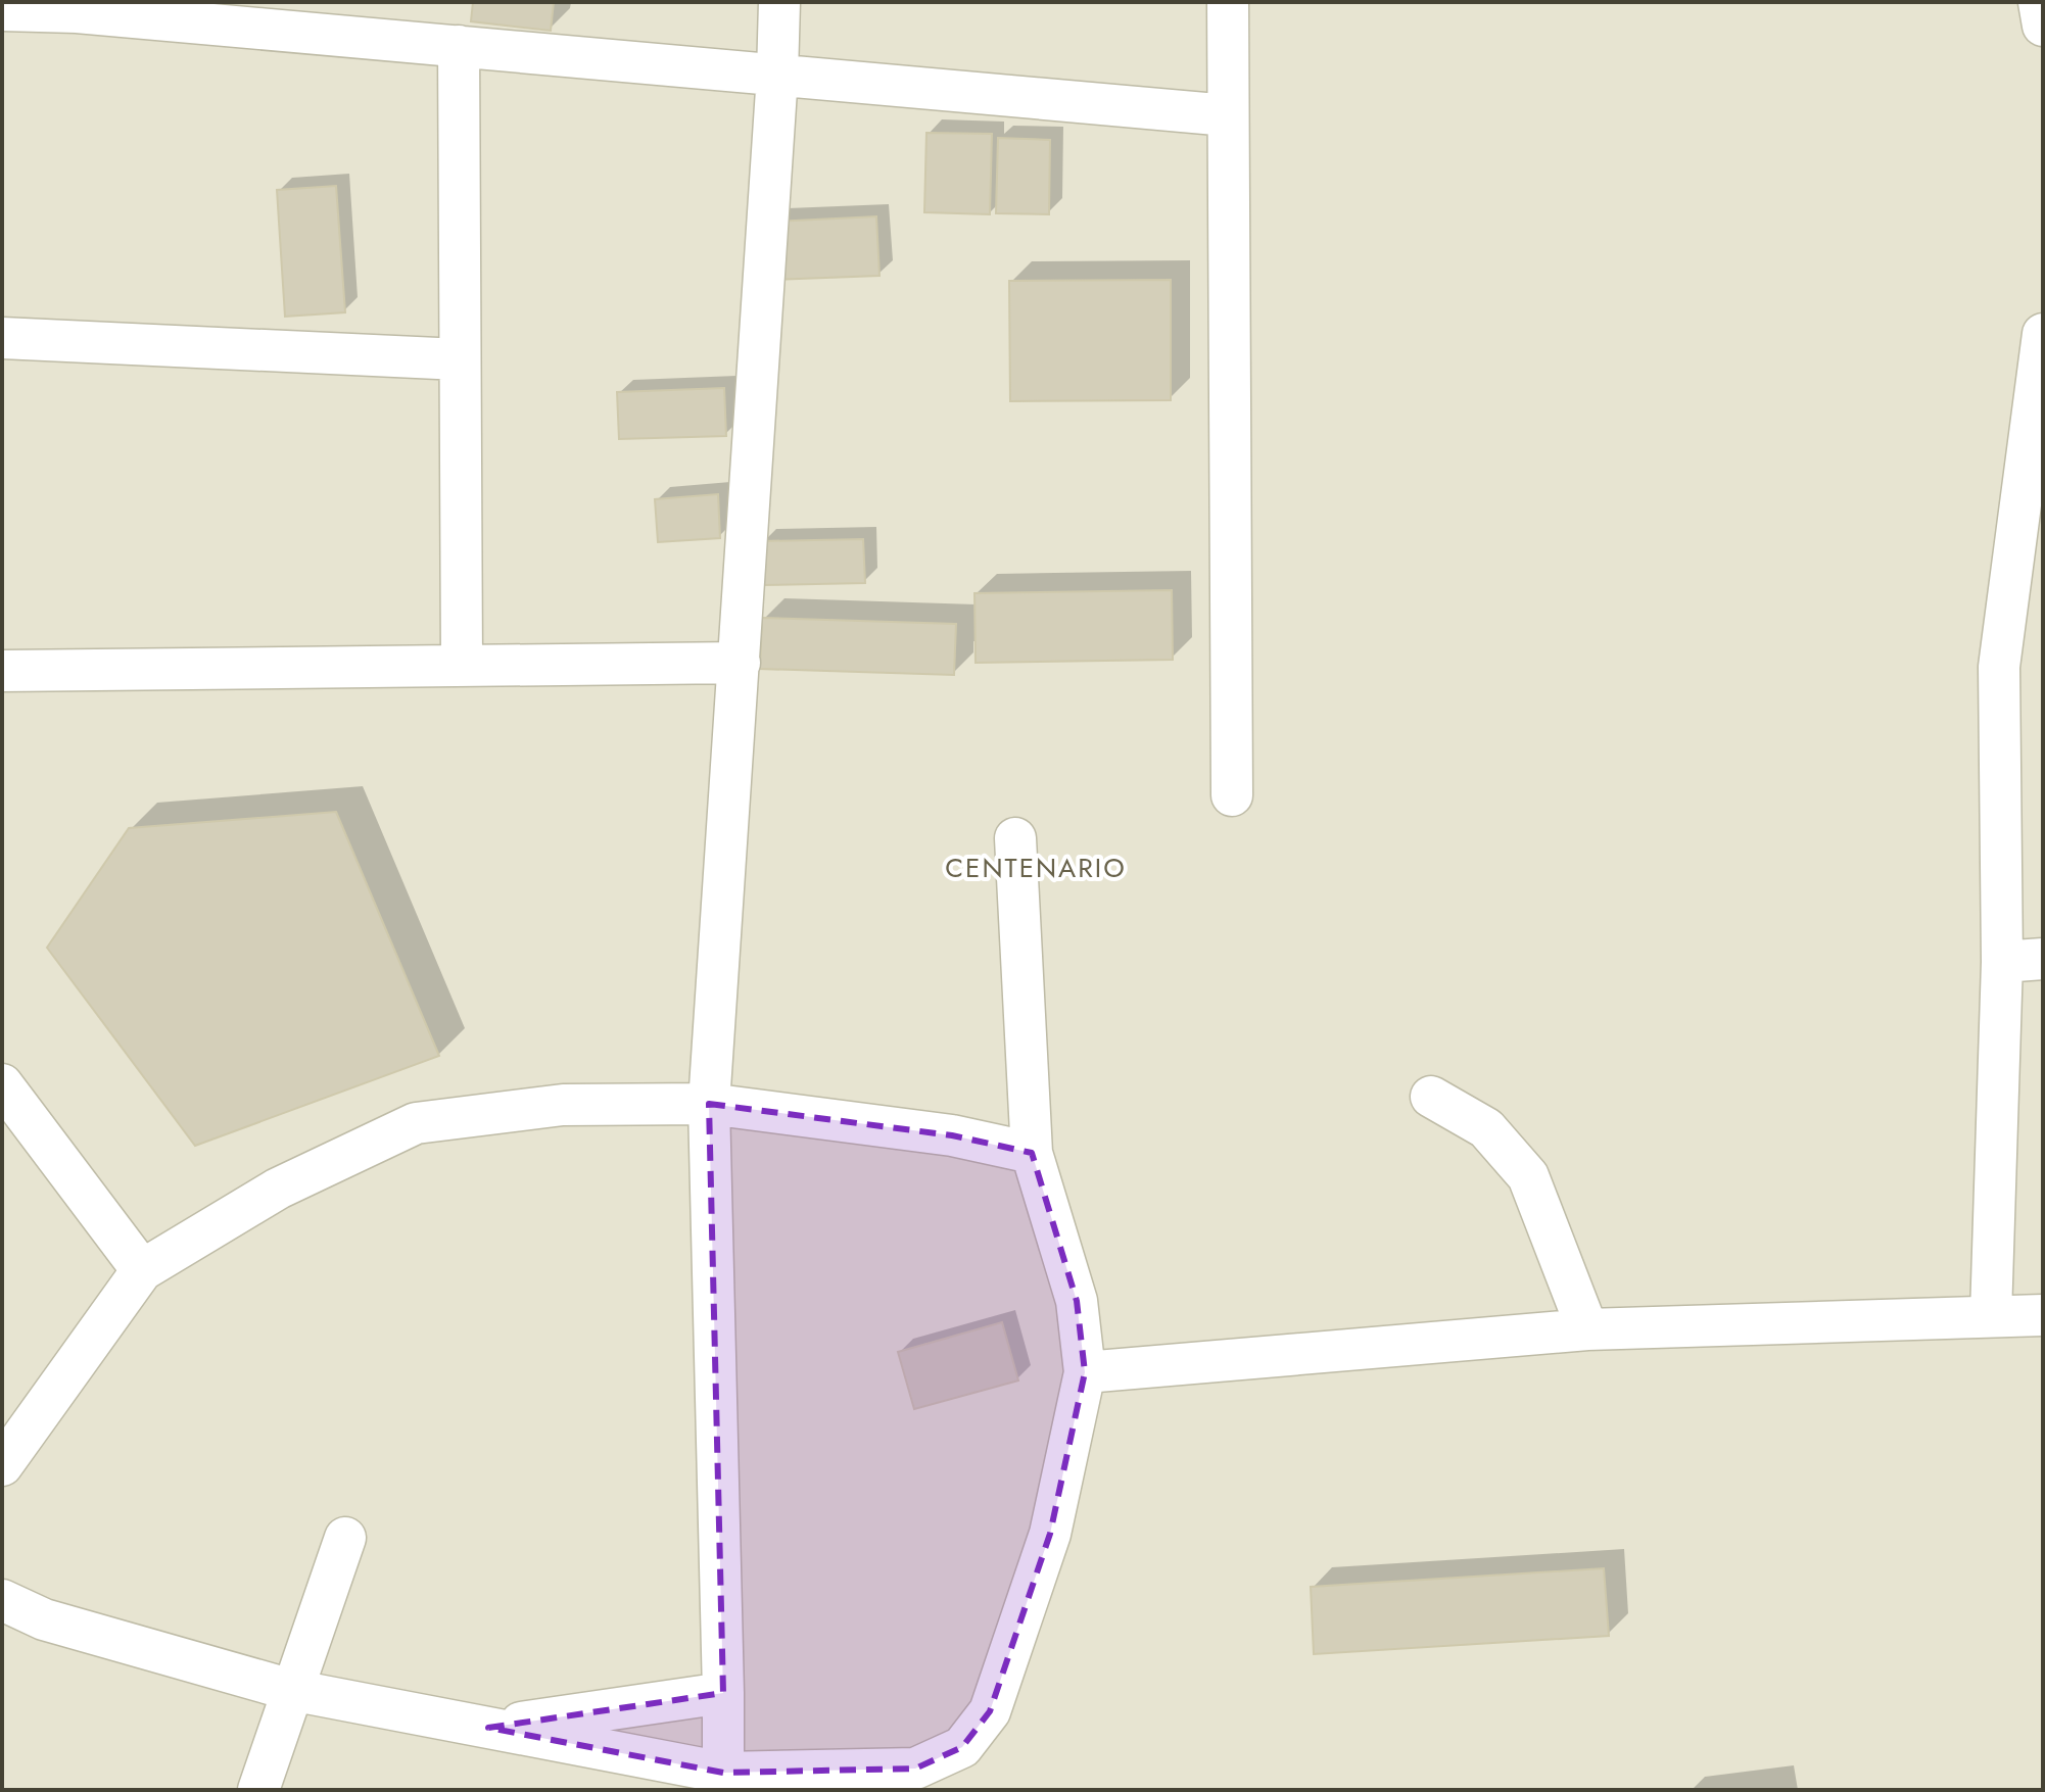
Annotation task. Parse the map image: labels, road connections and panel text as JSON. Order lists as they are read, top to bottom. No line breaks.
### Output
{"districts":["CENTENARIO"]}
